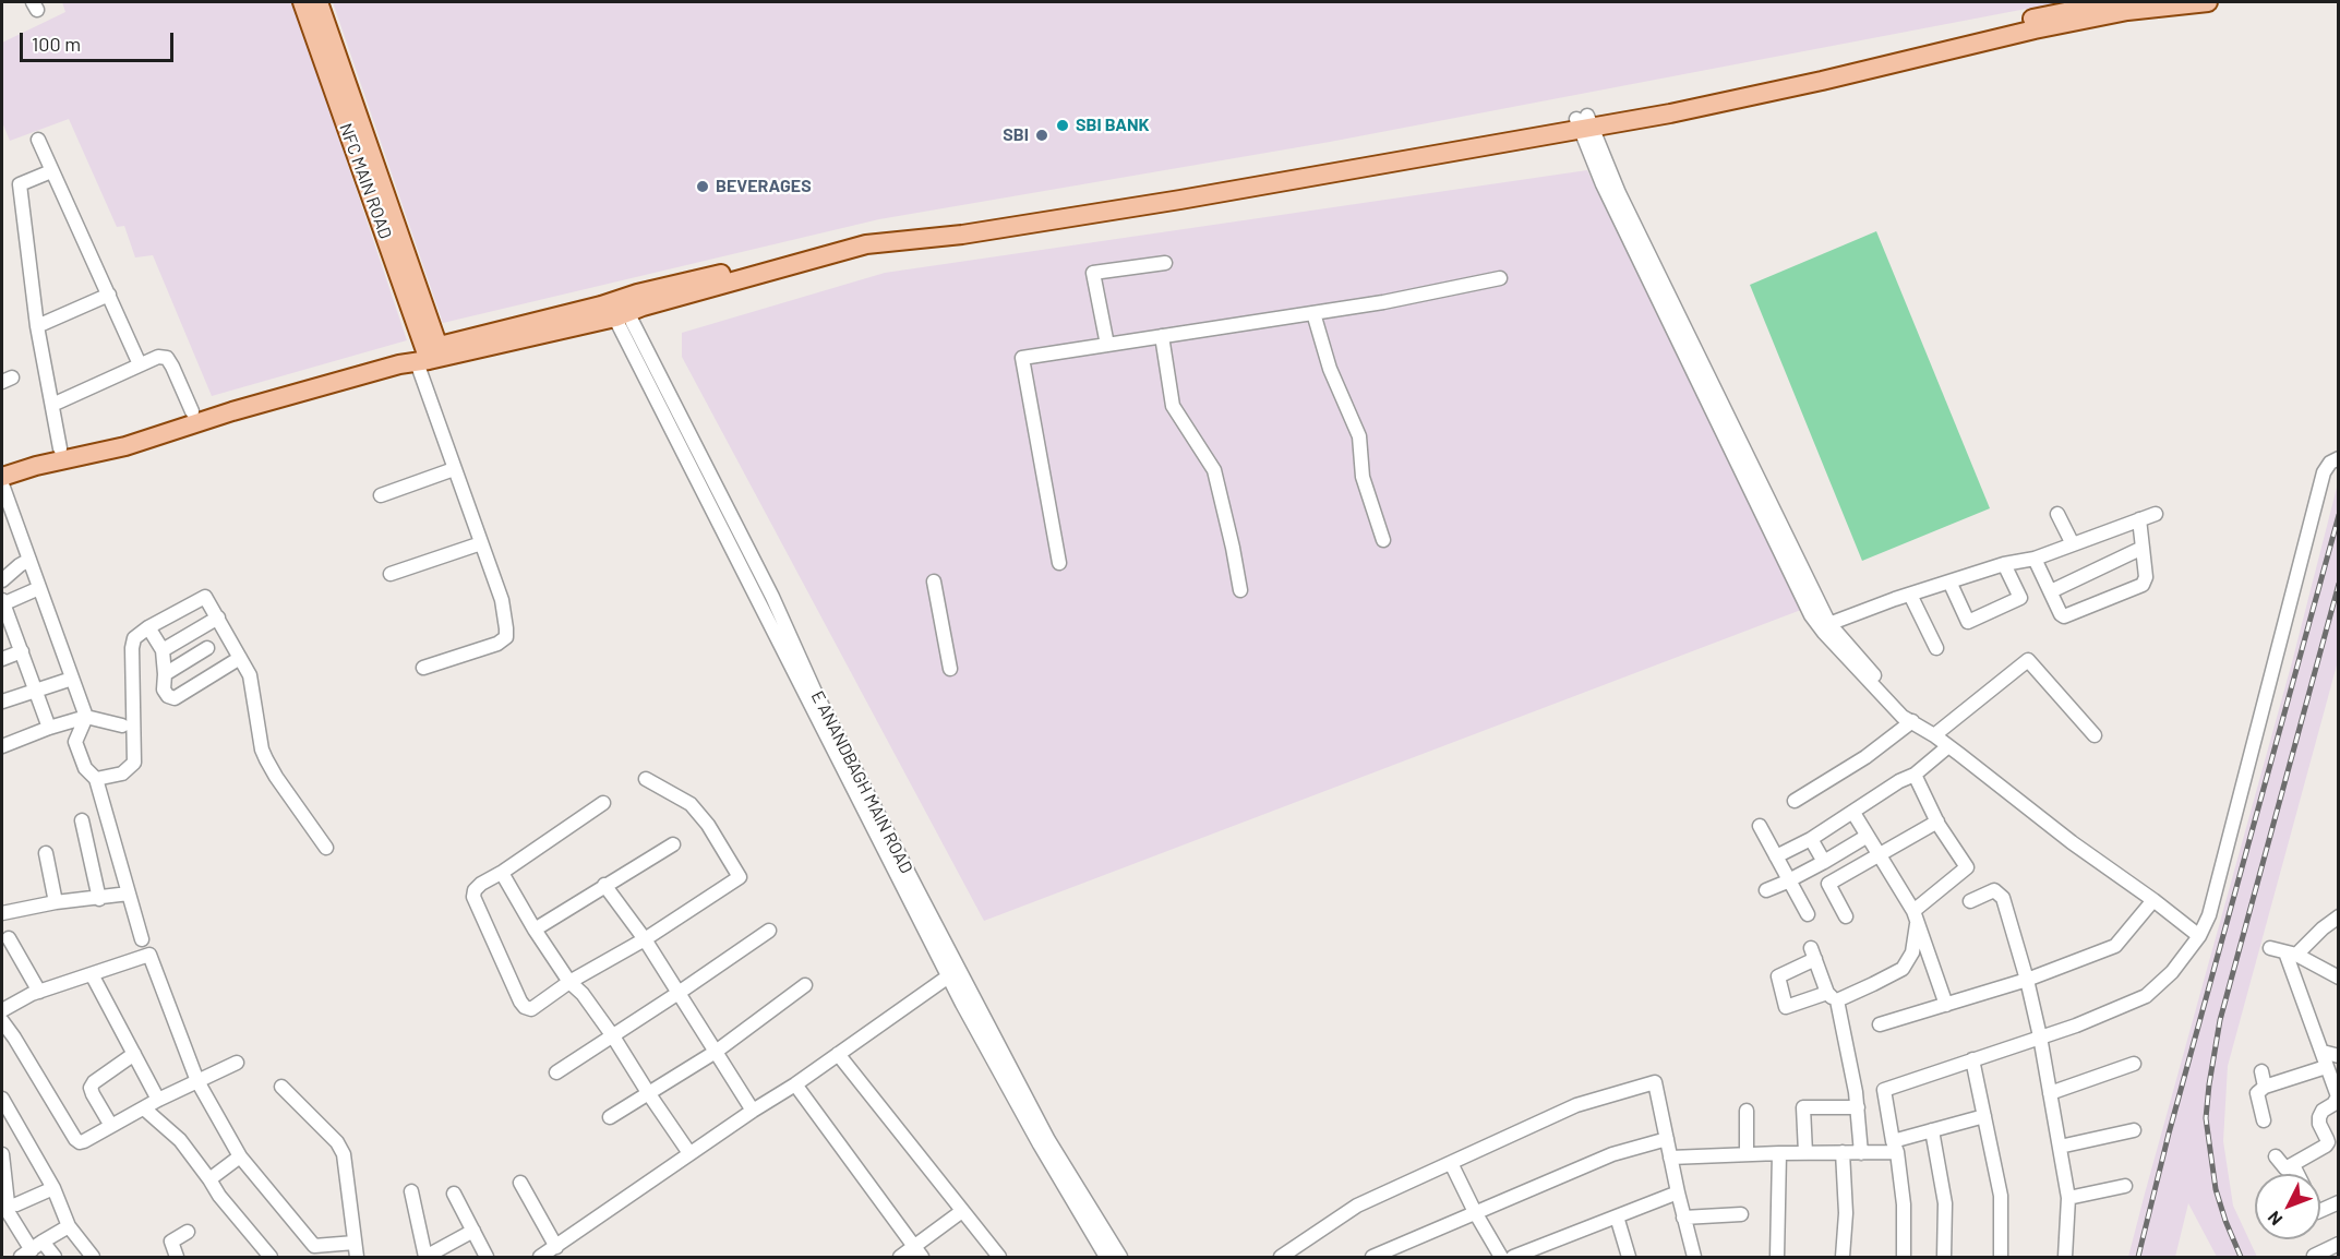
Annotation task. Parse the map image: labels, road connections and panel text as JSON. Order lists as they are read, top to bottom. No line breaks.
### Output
{"streets":{"main road":["NFC MAIN ROAD"],"street":["E ANANDBAGH MAIN ROAD"]},"places":["SBI BANK","SBI","BEVERAGES"],"scale_bar":"100 m","north":"bottom left"}
